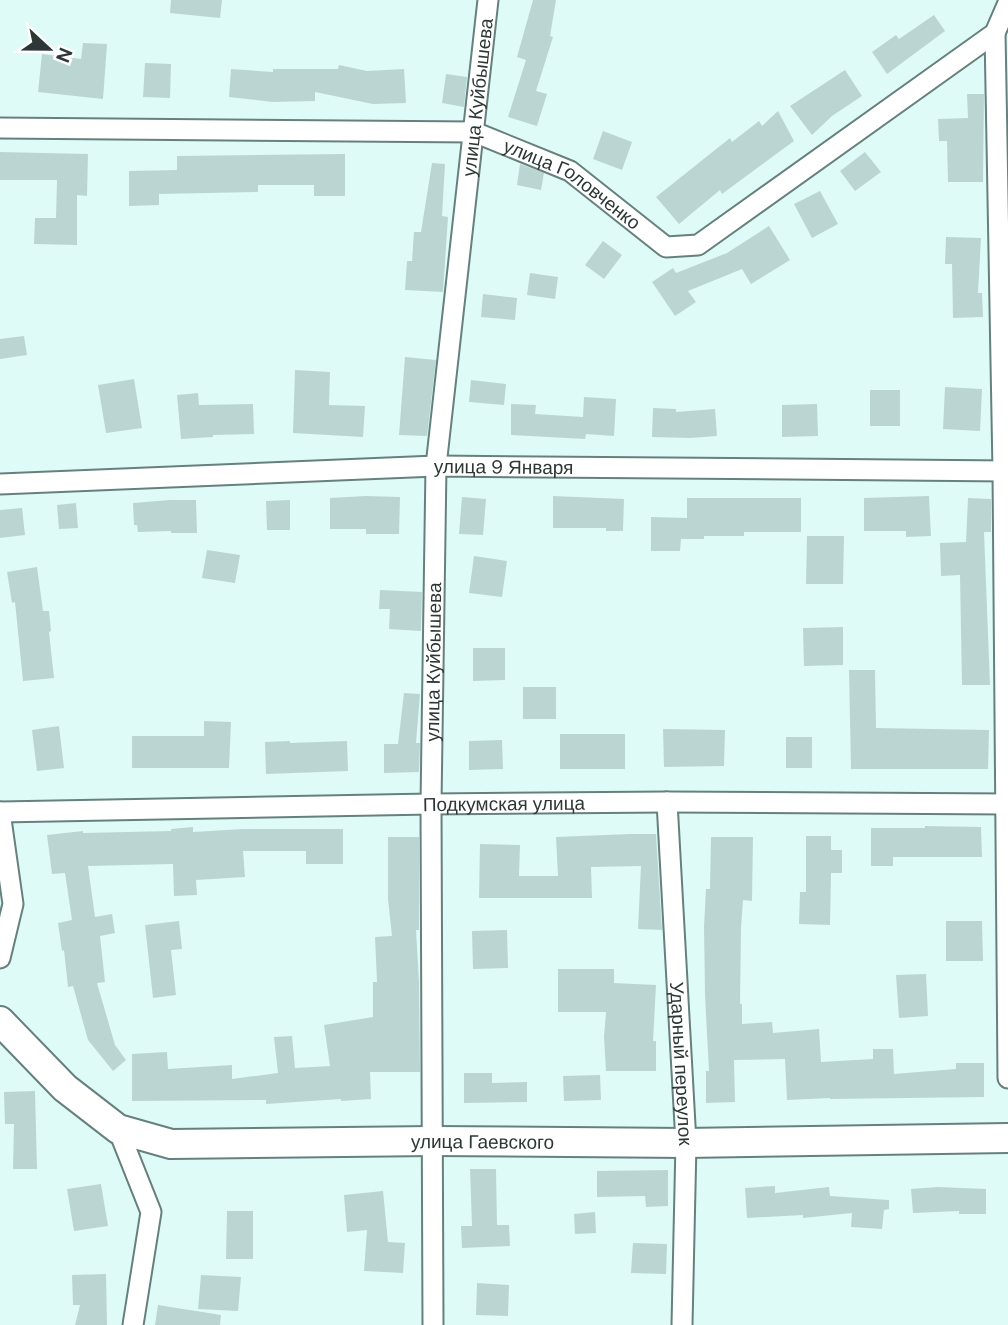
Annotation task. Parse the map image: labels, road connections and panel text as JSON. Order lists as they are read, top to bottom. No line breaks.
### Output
{"streets":{"main road":["улица Гаевского"],"street":["улица Куйбышева","улица Головченко","улица 9 Января","Подкумская улица","Ударный переулок"]},"crossings":[["улица Куйбышева","улица Головченко"],["улица Куйбышева","улица 9 Января"],["улица Куйбышева","Подкумская улица"],["улица Куйбышева","улица Гаевского"],["Подкумская улица","Ударный переулок"],["Ударный переулок","улица Гаевского"]],"north":"right"}
